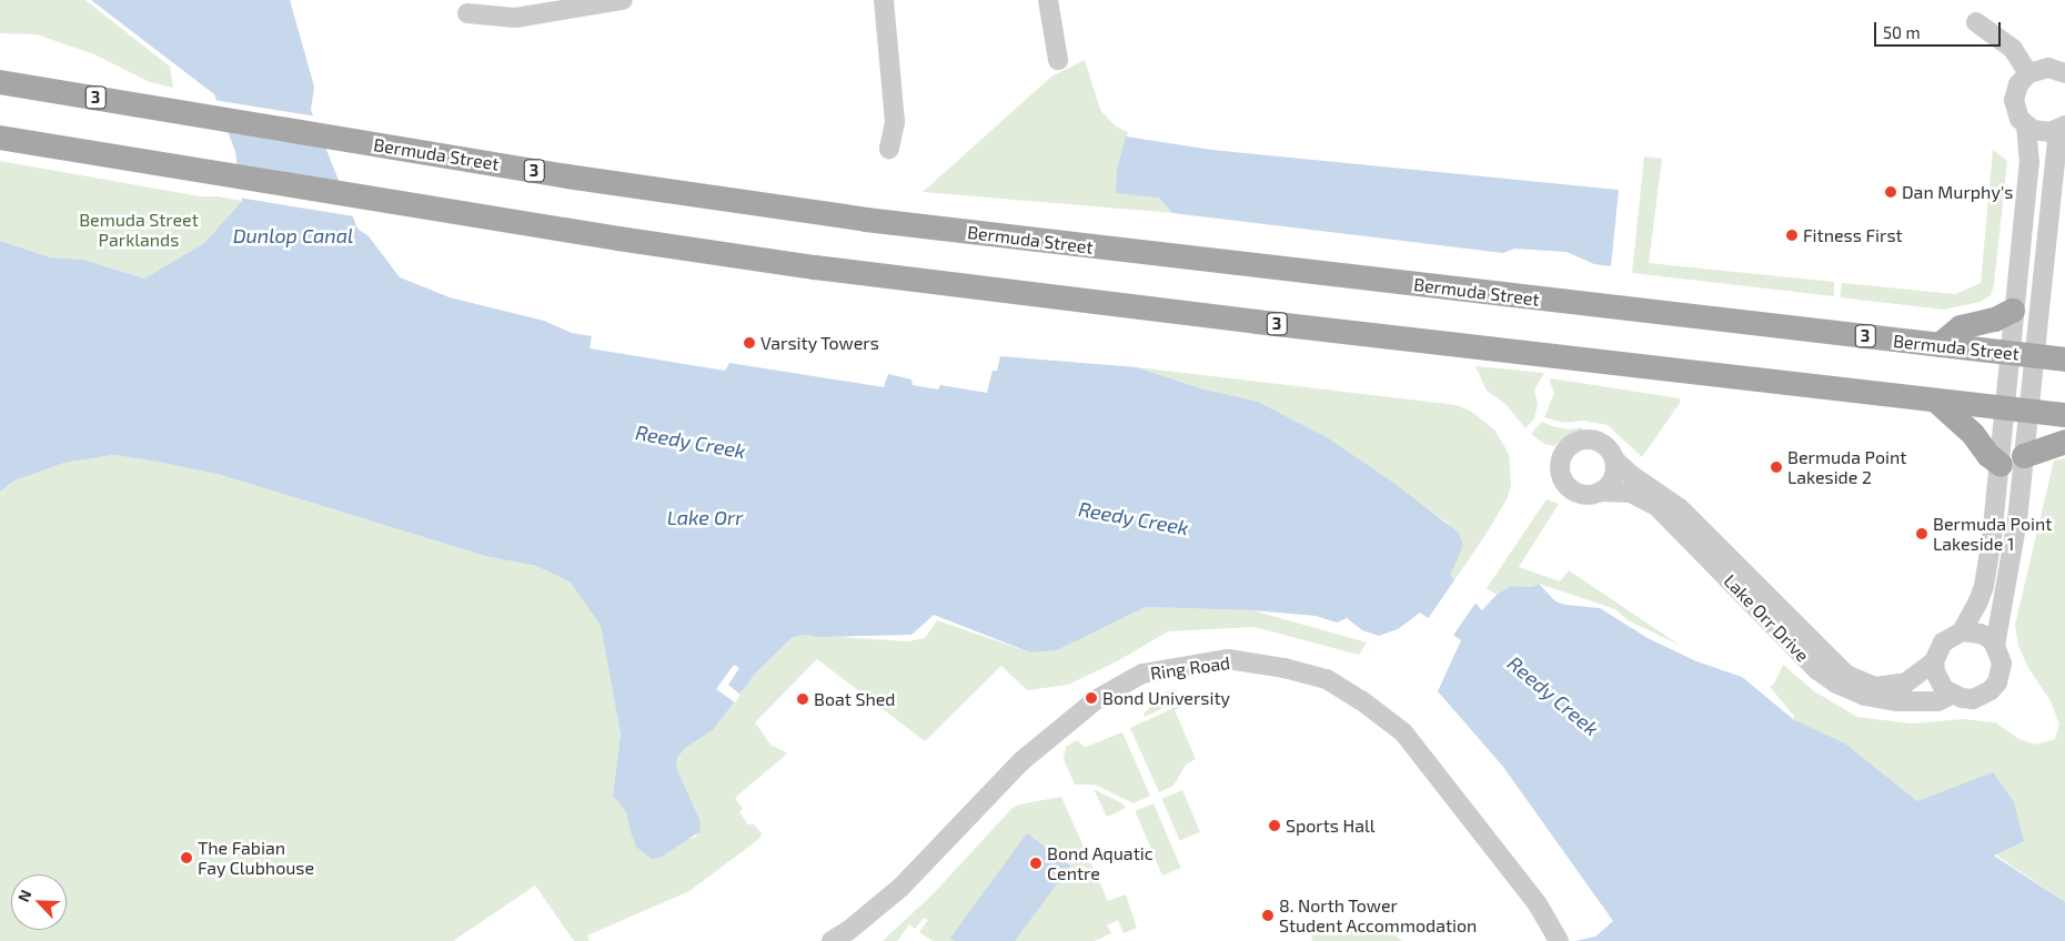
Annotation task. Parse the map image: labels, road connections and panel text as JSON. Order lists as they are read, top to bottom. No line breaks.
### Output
{"streets":{"main road":["3","Bermuda Street"],"street":["Lake Orr Drive","Ring Road"]},"water":["Dunlop Canal","Reedy Creek","Lake Orr"],"parks":["Bemuda Street Parklands"],"places":["Dan Murphy's","Fitness First","Varsity Towers","Bermuda Point Lakeside 2","Bermuda Point Lakeside 1","Bond University","Boat Shed","Sports Hall","The Fabian Fay Clubhouse","Bond Aquatic Centre","8. North Tower Student Accommodation"],"scale_bar":"50 m","north":"top left"}
